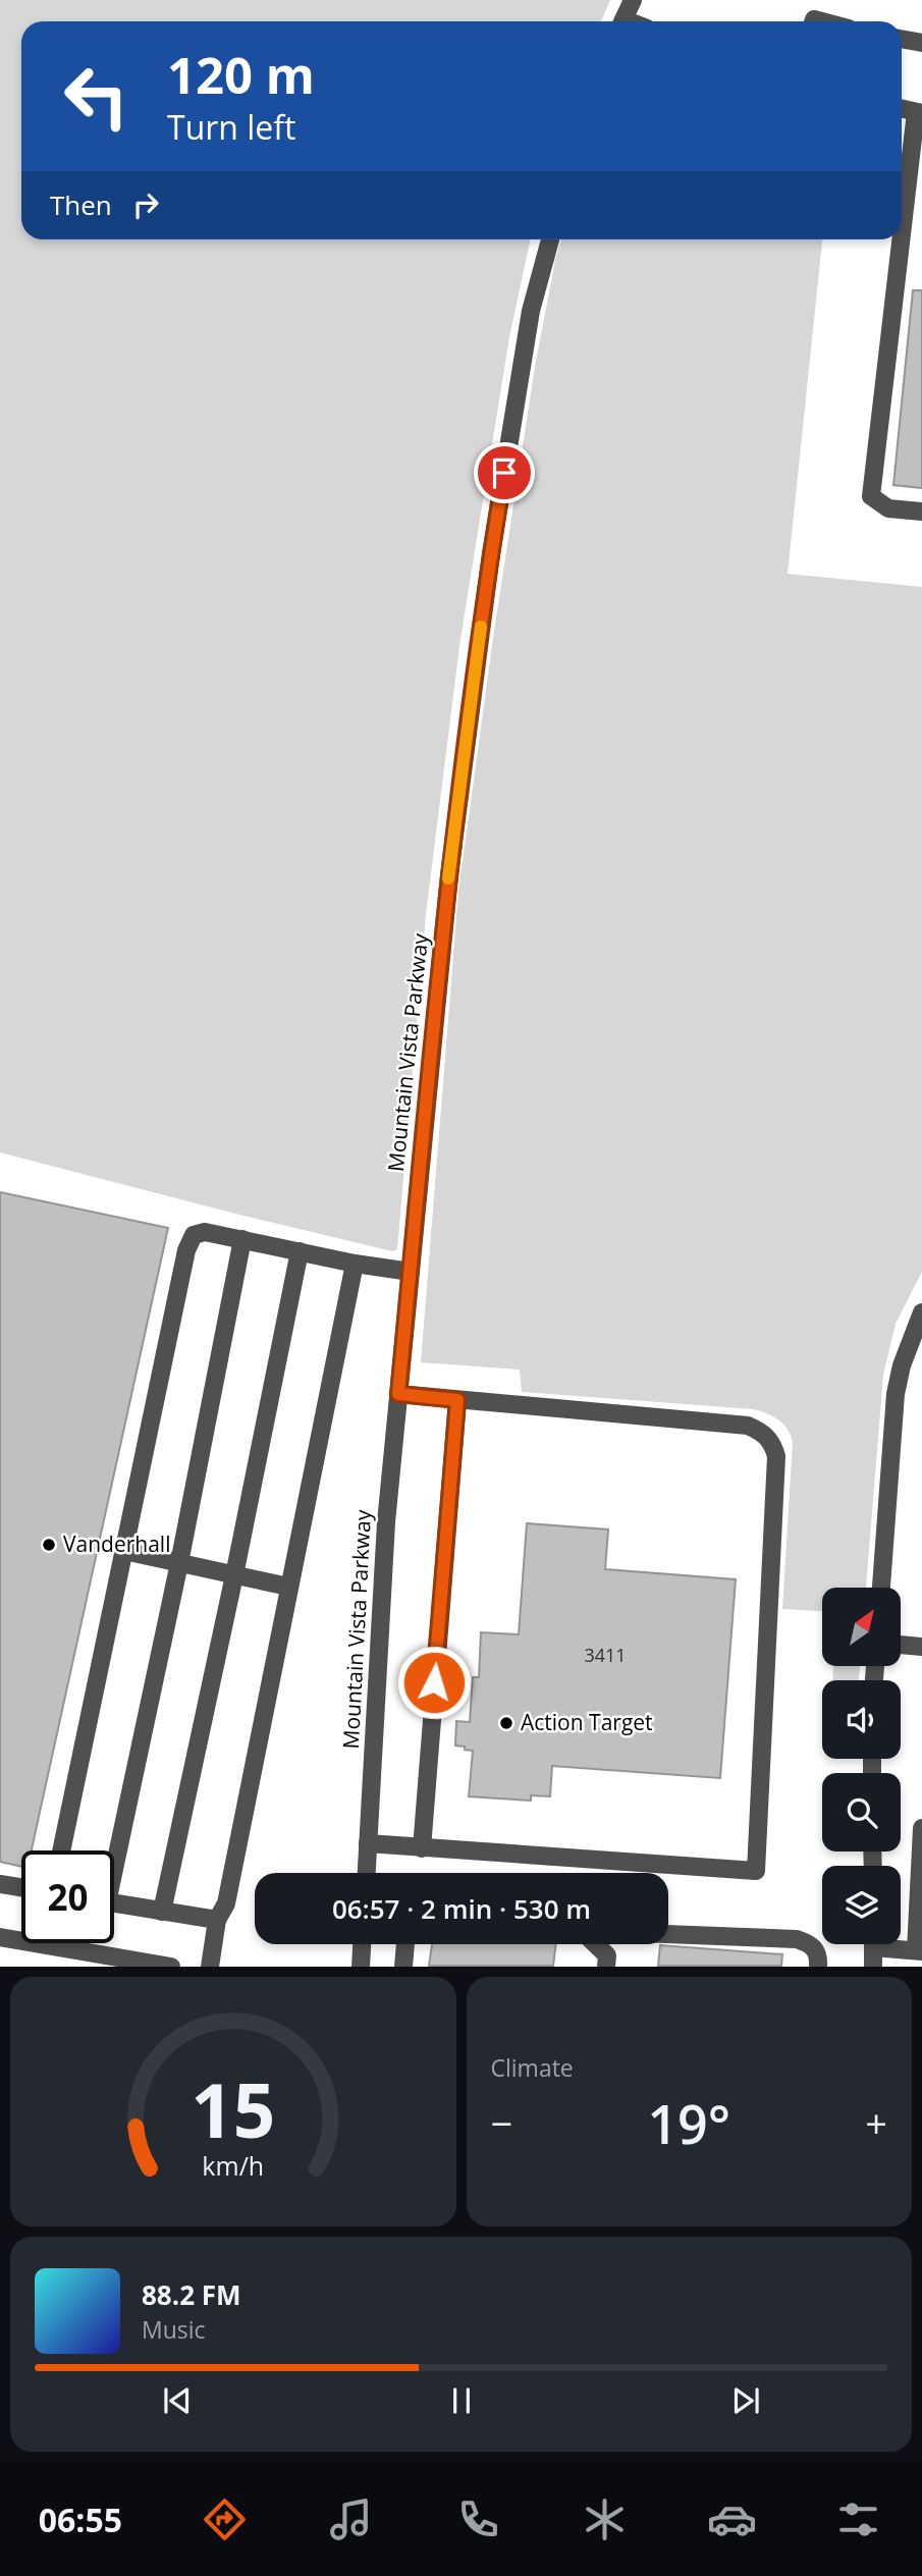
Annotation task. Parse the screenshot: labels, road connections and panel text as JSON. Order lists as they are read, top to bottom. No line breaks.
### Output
{"streets":{"street":["Mountain Vista Parkway"]},"places":["Vanderhall","Action Target"],"house_numbers":["3411"],"north":"top right","page":{"turn":["120 m","Turn left"],"then":"Then","limit":"20","trip":"06:57 · 2 min · 530 m","tile":"Climate","heat":["−","19°","+"],"song":["88.2 FM","Music"],"tabs":"06:55","gauge":["15","km/h"]}}
